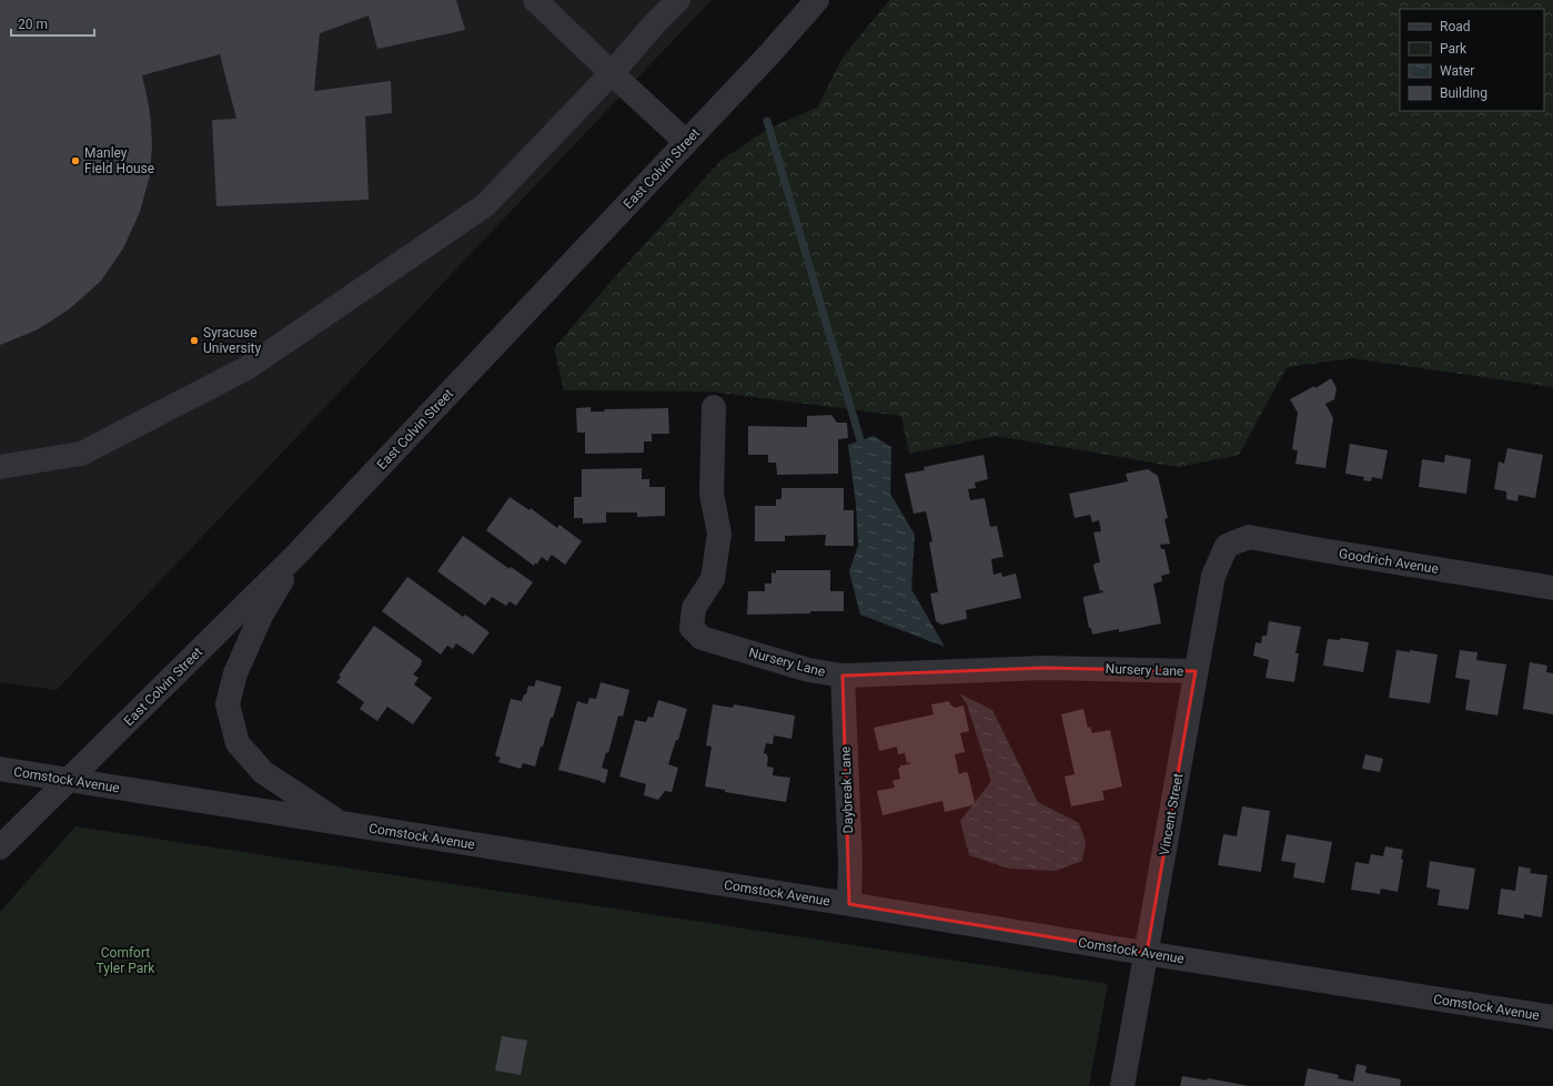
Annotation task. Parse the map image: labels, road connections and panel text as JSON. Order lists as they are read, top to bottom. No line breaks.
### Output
{"streets":{"street":["East Colvin Street","Goodrich Avenue","Nursery Lane","Comstock Avenue","Daybreak Lane","Vincent Street"]},"crossings":[["East Colvin Street","Comstock Avenue"],["Goodrich Avenue","Vincent Street"],["Nursery Lane","Daybreak Lane"],["Nursery Lane","Vincent Street"],["Comstock Avenue","Daybreak Lane"],["Comstock Avenue","Vincent Street"]],"parks":["Comfort Tyler Park"],"places":["Manley Field House","Syracuse University"],"legend":["Road","Park","Water","Building"],"scale_bar":"20 m"}
